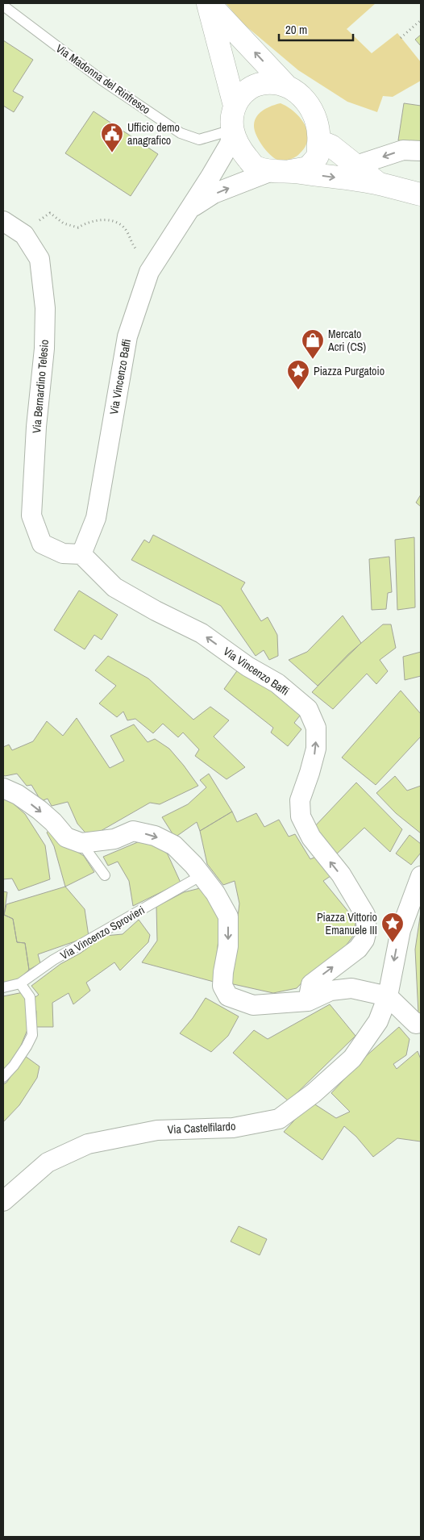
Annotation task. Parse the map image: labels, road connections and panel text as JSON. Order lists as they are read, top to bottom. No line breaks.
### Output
{"streets":{"street":["Via Vincenzo Baffi","Via Bernardino Telesio","Via Castelfilardo"],"lane":["Via Madonna del Rinfresco","Via Vincenzo Sprovieri"]},"crossings":[["Via Madonna del Rinfresco","Via Vincenzo Baffi"],["Via Vincenzo Baffi","Via Bernardino Telesio"]],"one_way":["Via Vincenzo Baffi"],"places":{"public building":["Ufficio demo anagrafico"],"shop":["Mercato Acri (CS)"],"place":["Piazza Purgatoio","Piazza Vittorio Emanuele III"]},"scale_bar":"20 m"}
